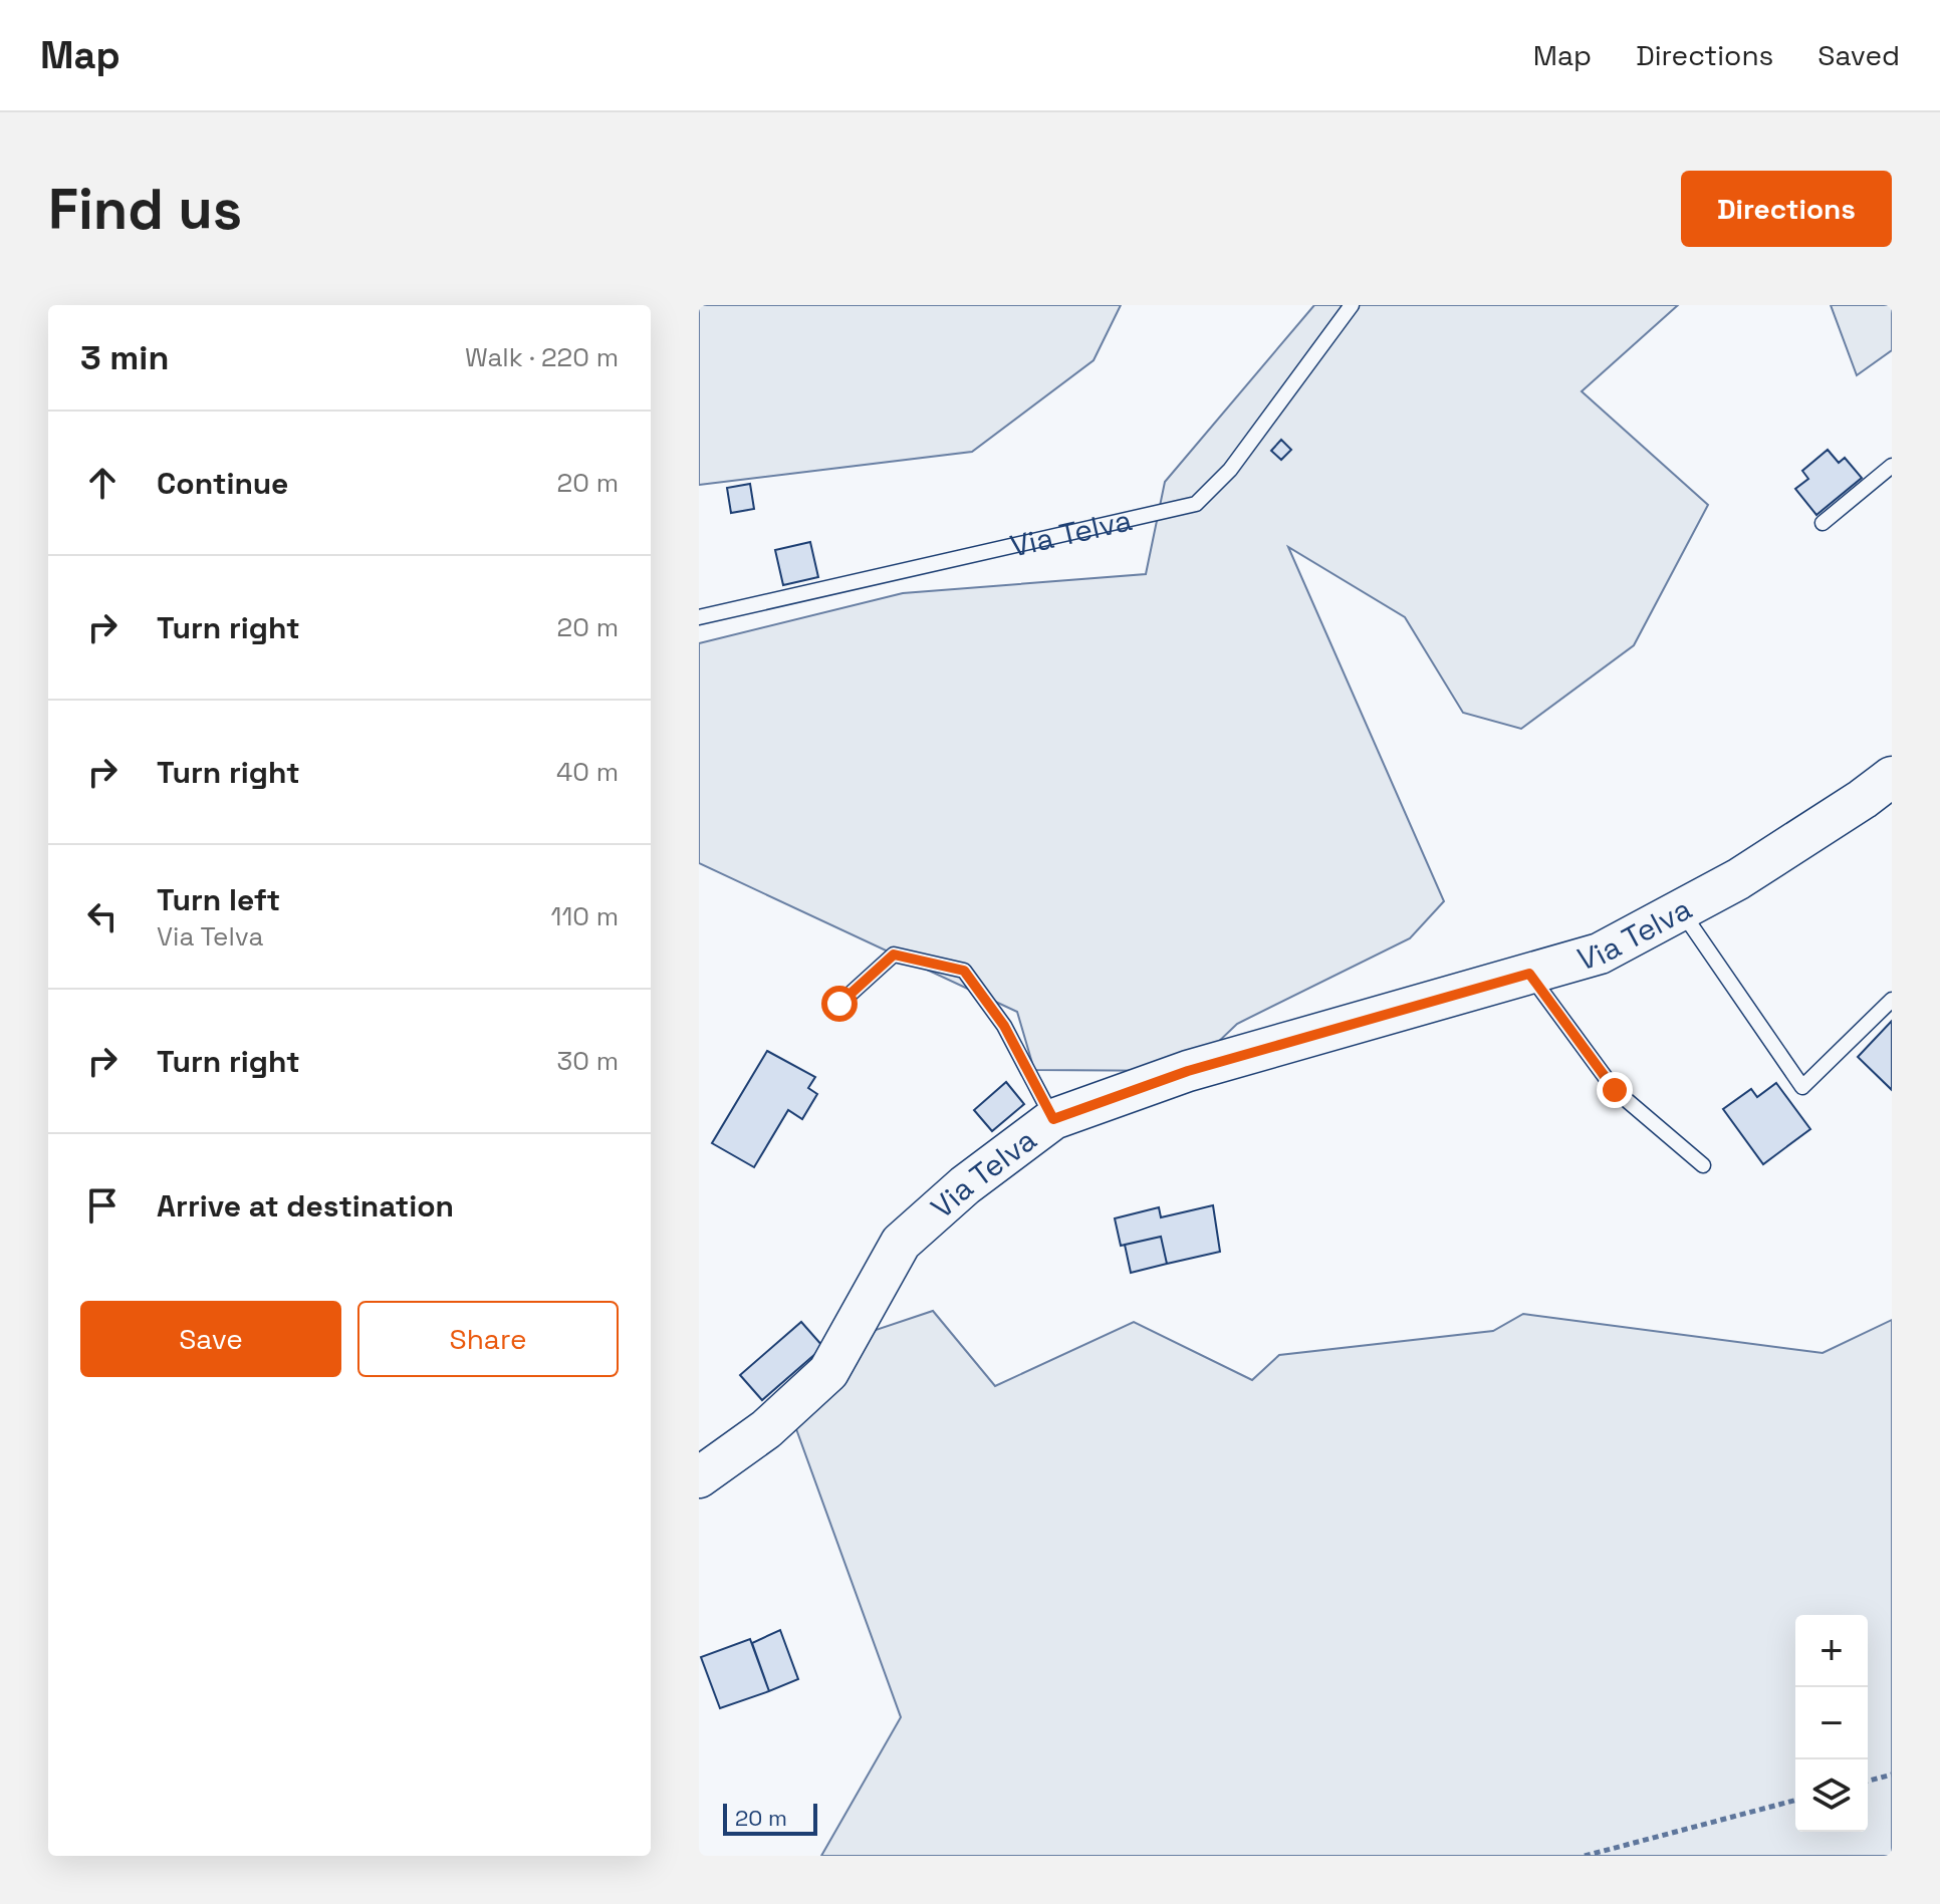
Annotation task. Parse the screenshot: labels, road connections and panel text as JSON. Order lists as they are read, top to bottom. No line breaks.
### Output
{"streets":{"street":["Via Telva"]},"scale_bar":"20 m","page":{"header":"Map","nav":["Map","Directions","Saved"],"buttons":["Directions",["Save","Share"]],"title":"Find us","heading":["3 min","Walk · 220 m"],"list":[["Continue","20 m"],["Turn right","20 m"],["Turn right","40 m"],["Turn left","Via Telva","110 m"],["Turn right","30 m"],"Arrive at destination"],"map_buttons":["+","−"],"scale":"20 m"}}
